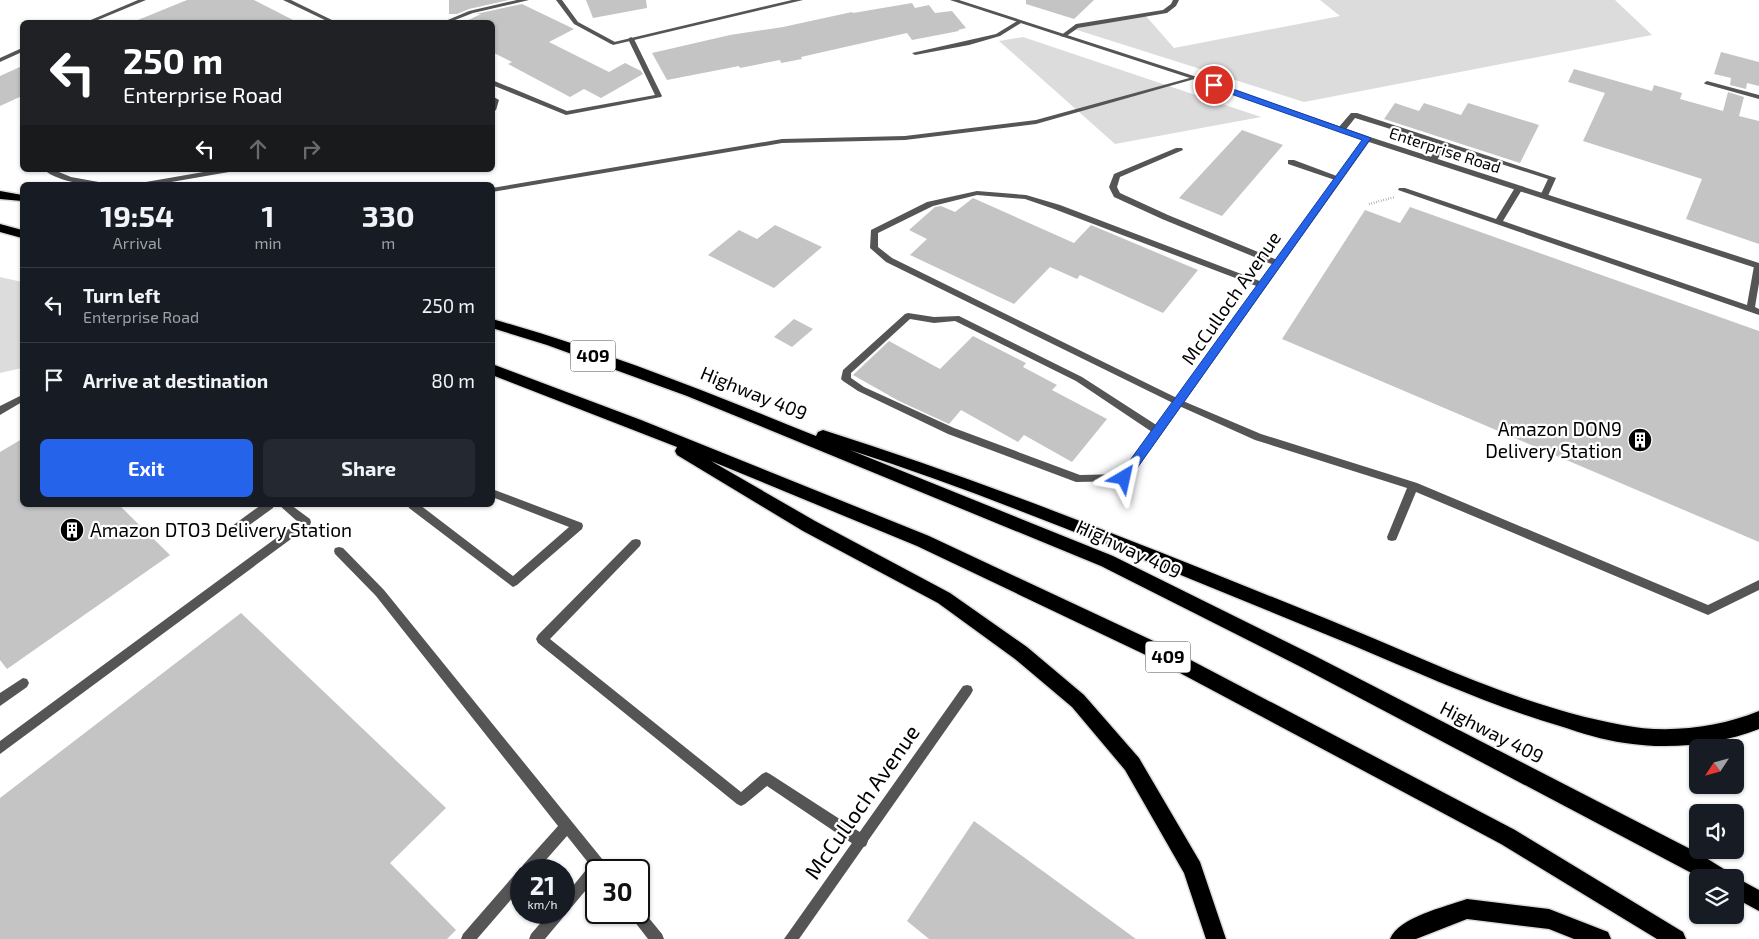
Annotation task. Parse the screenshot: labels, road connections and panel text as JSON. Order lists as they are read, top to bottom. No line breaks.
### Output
{"streets":{"highway":["409","Highway 409"],"street":["Enterprise Road","McCulloch Avenue"]},"crossings":[["Enterprise Road","McCulloch Avenue"]],"places":{"building":["Amazon DON9 Delivery Station","Amazon DTO3 Delivery Station"]},"north":"bottom left","page":{"turn":["250 m","Enterprise Road"],"eta":["19:54","Arrival","1","min","330","m"],"list":[{"name":"Turn left","note":"Enterprise Road","value":"250 m"},{"name":"Arrive at destination","value":"80 m"}],"buttons":["Exit","Share"],"speed":"21 km/h","limit":"30"}}
